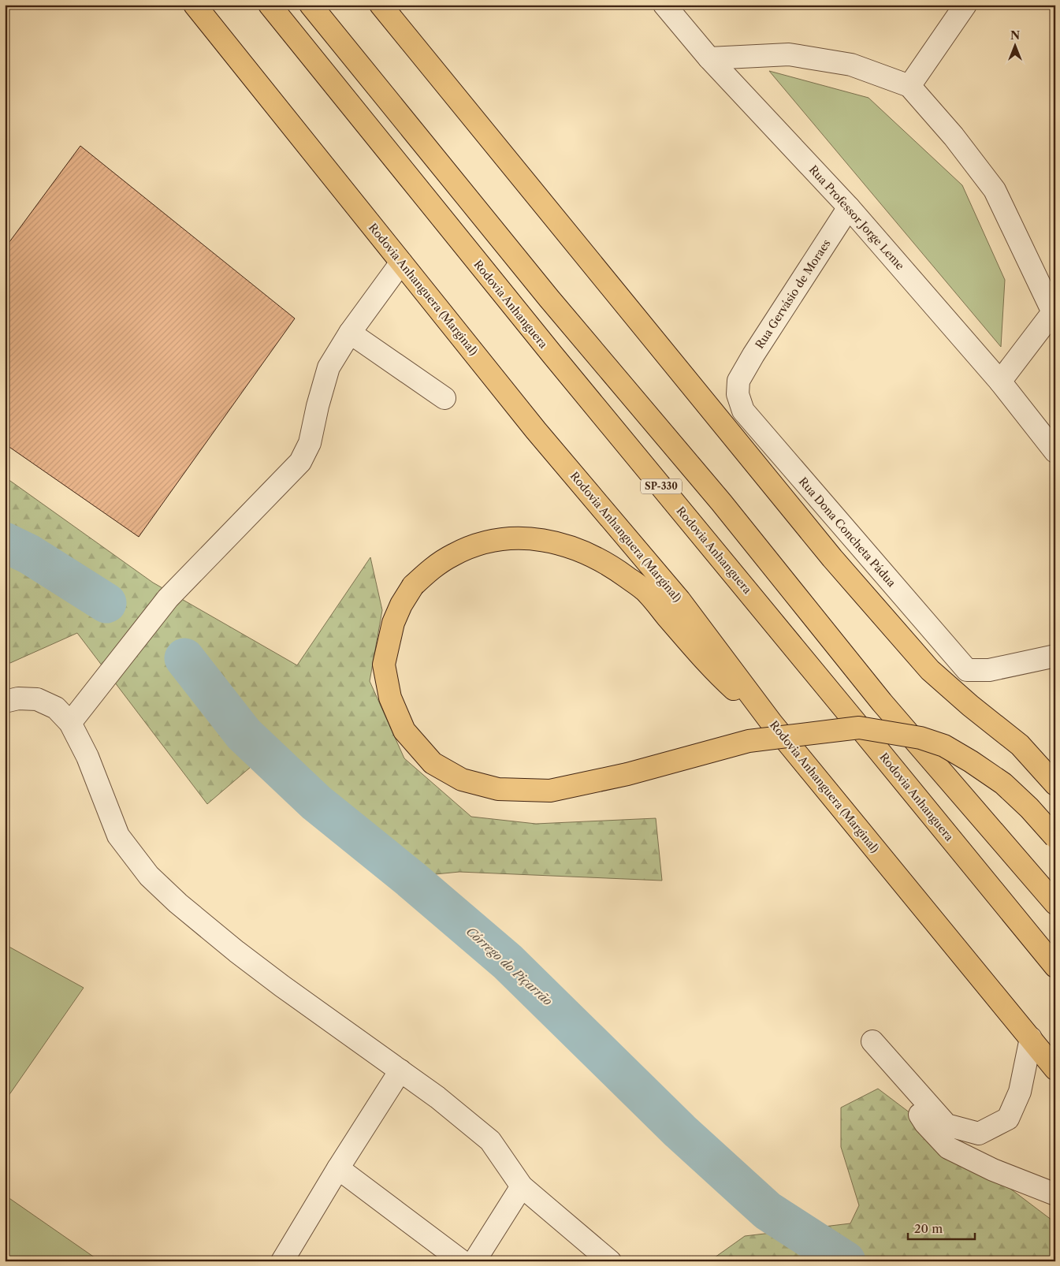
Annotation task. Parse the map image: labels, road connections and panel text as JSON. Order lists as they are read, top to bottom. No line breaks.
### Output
{"streets":{"highway":["Rodovia Anhanguera (Marginal)","Rodovia Anhanguera","SP-330"],"street":["Rua Professor Jorge Leme","Rua Gervásio de Moraes","Rua Dona Concheta Pádua"]},"crossings":[["Rua Professor Jorge Leme","Rua Gervásio de Moraes"],["Rua Gervásio de Moraes","Rua Dona Concheta Pádua"]],"water":["Córrego do Piçarrão"],"scale_bar":"20 m","north":"top"}
